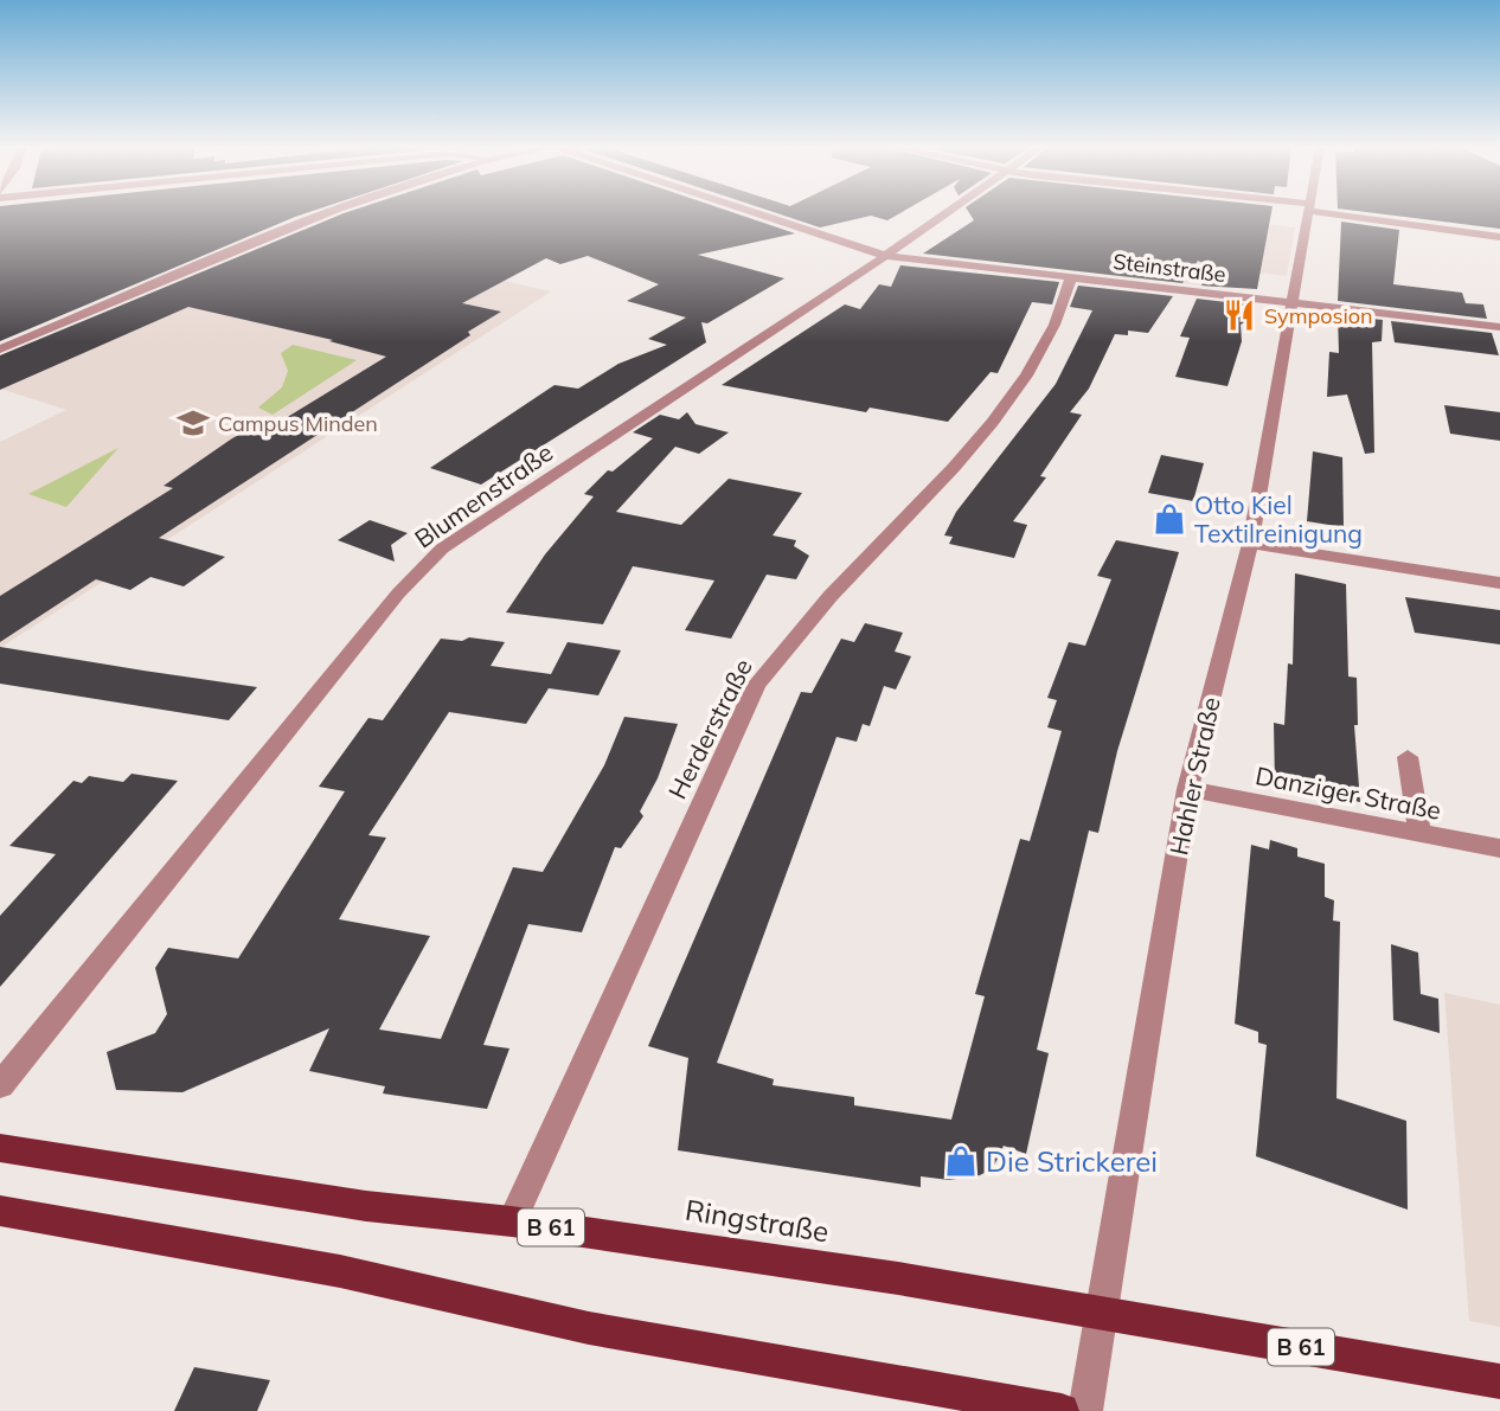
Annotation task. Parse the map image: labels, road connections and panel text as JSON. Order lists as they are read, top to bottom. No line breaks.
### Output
{"streets":{"main road":["Ringstraße","B 61"],"street":["Steinstraße","Blumenstraße","Herderstraße","Hahler Straße","Danziger Straße"]},"crossings":[["Steinstraße","Blumenstraße"],["Steinstraße","Herderstraße"],["Steinstraße","Hahler Straße"],["Herderstraße","Ringstraße"],["Hahler Straße","Danziger Straße"],["Hahler Straße","Ringstraße"]],"places":{"restaurant":["Symposion"],"school or university":["Campus Minden"],"shop":["Otto Kiel Textilreinigung","Die Strickerei"]}}
